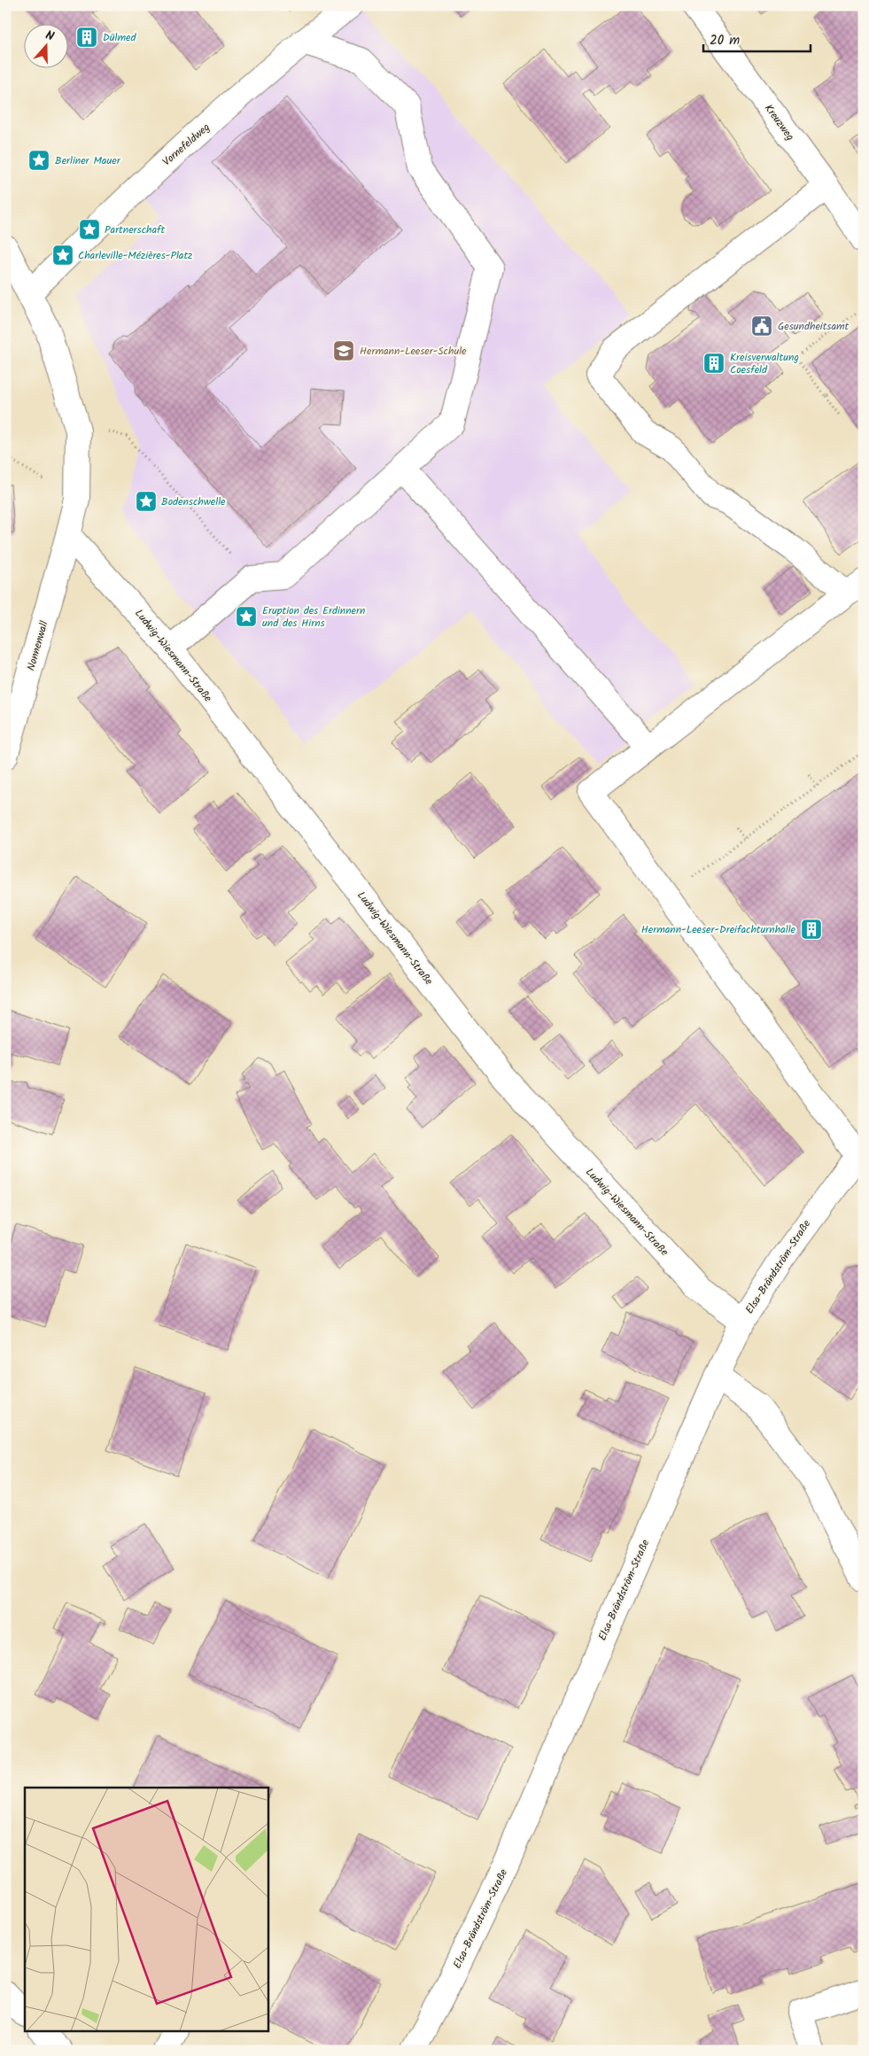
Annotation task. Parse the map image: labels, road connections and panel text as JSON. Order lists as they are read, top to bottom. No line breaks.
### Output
{"streets":{"street":["Kreuzweg","Vornefeldweg","Nonnenwall","Ludwig-Wiesmann-Straße","Elsa-Brändström-Straße"]},"crossings":[["Nonnenwall","Ludwig-Wiesmann-Straße"],["Ludwig-Wiesmann-Straße","Elsa-Brändström-Straße"]],"places":{"building":["Dülmed","Kreisverwaltung Coesfeld","Hermann-Leeser-Dreifachturnhalle"],"place":["Berliner Mauer","Partnerschaft","Charleville-Mézières-Platz","Bodenschwelle","Eruption des Erdinnern und des Hirns"],"public building":["Gesundheitsamt"],"school or university":["Hermann-Leeser-Schule"]},"scale_bar":"20 m","north":"top"}
